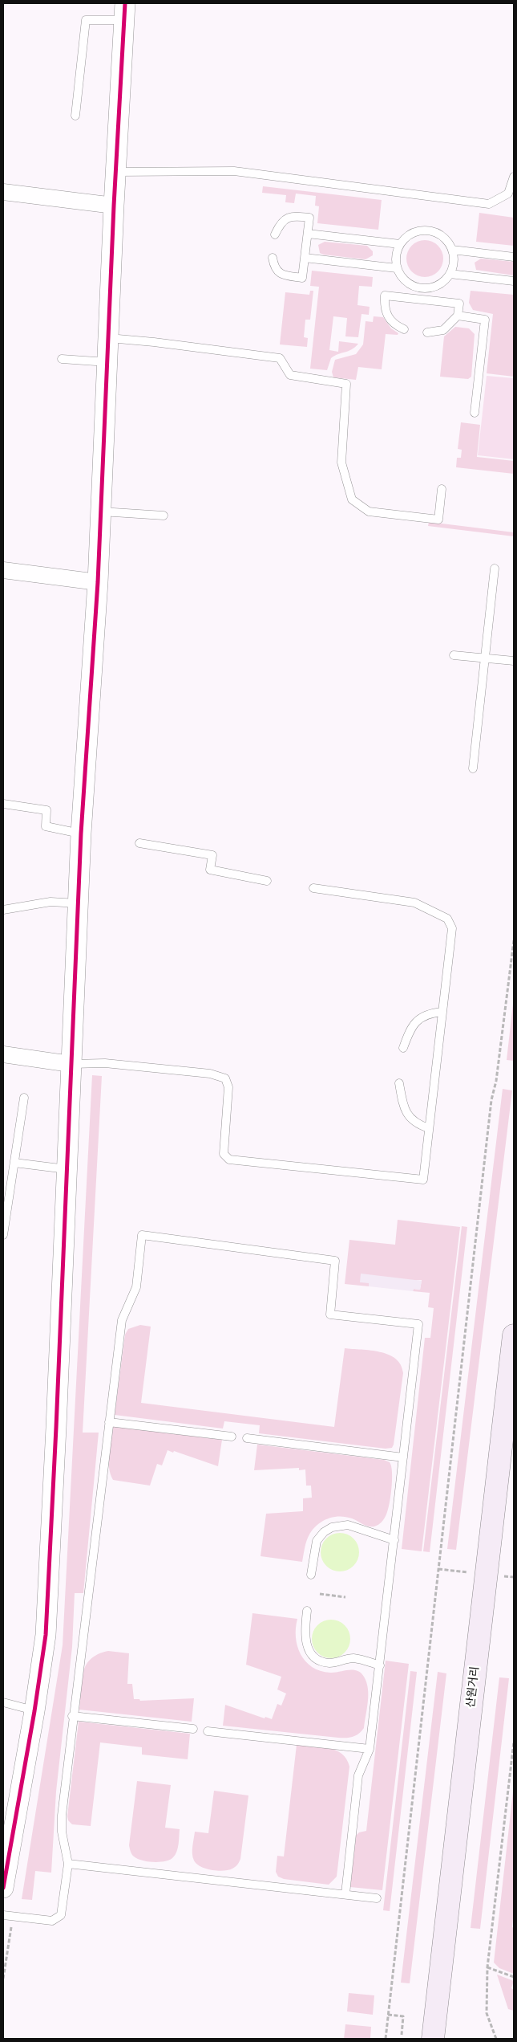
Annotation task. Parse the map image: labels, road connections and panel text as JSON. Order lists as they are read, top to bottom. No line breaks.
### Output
{"streets":{"main road":["산원거리"]}}
